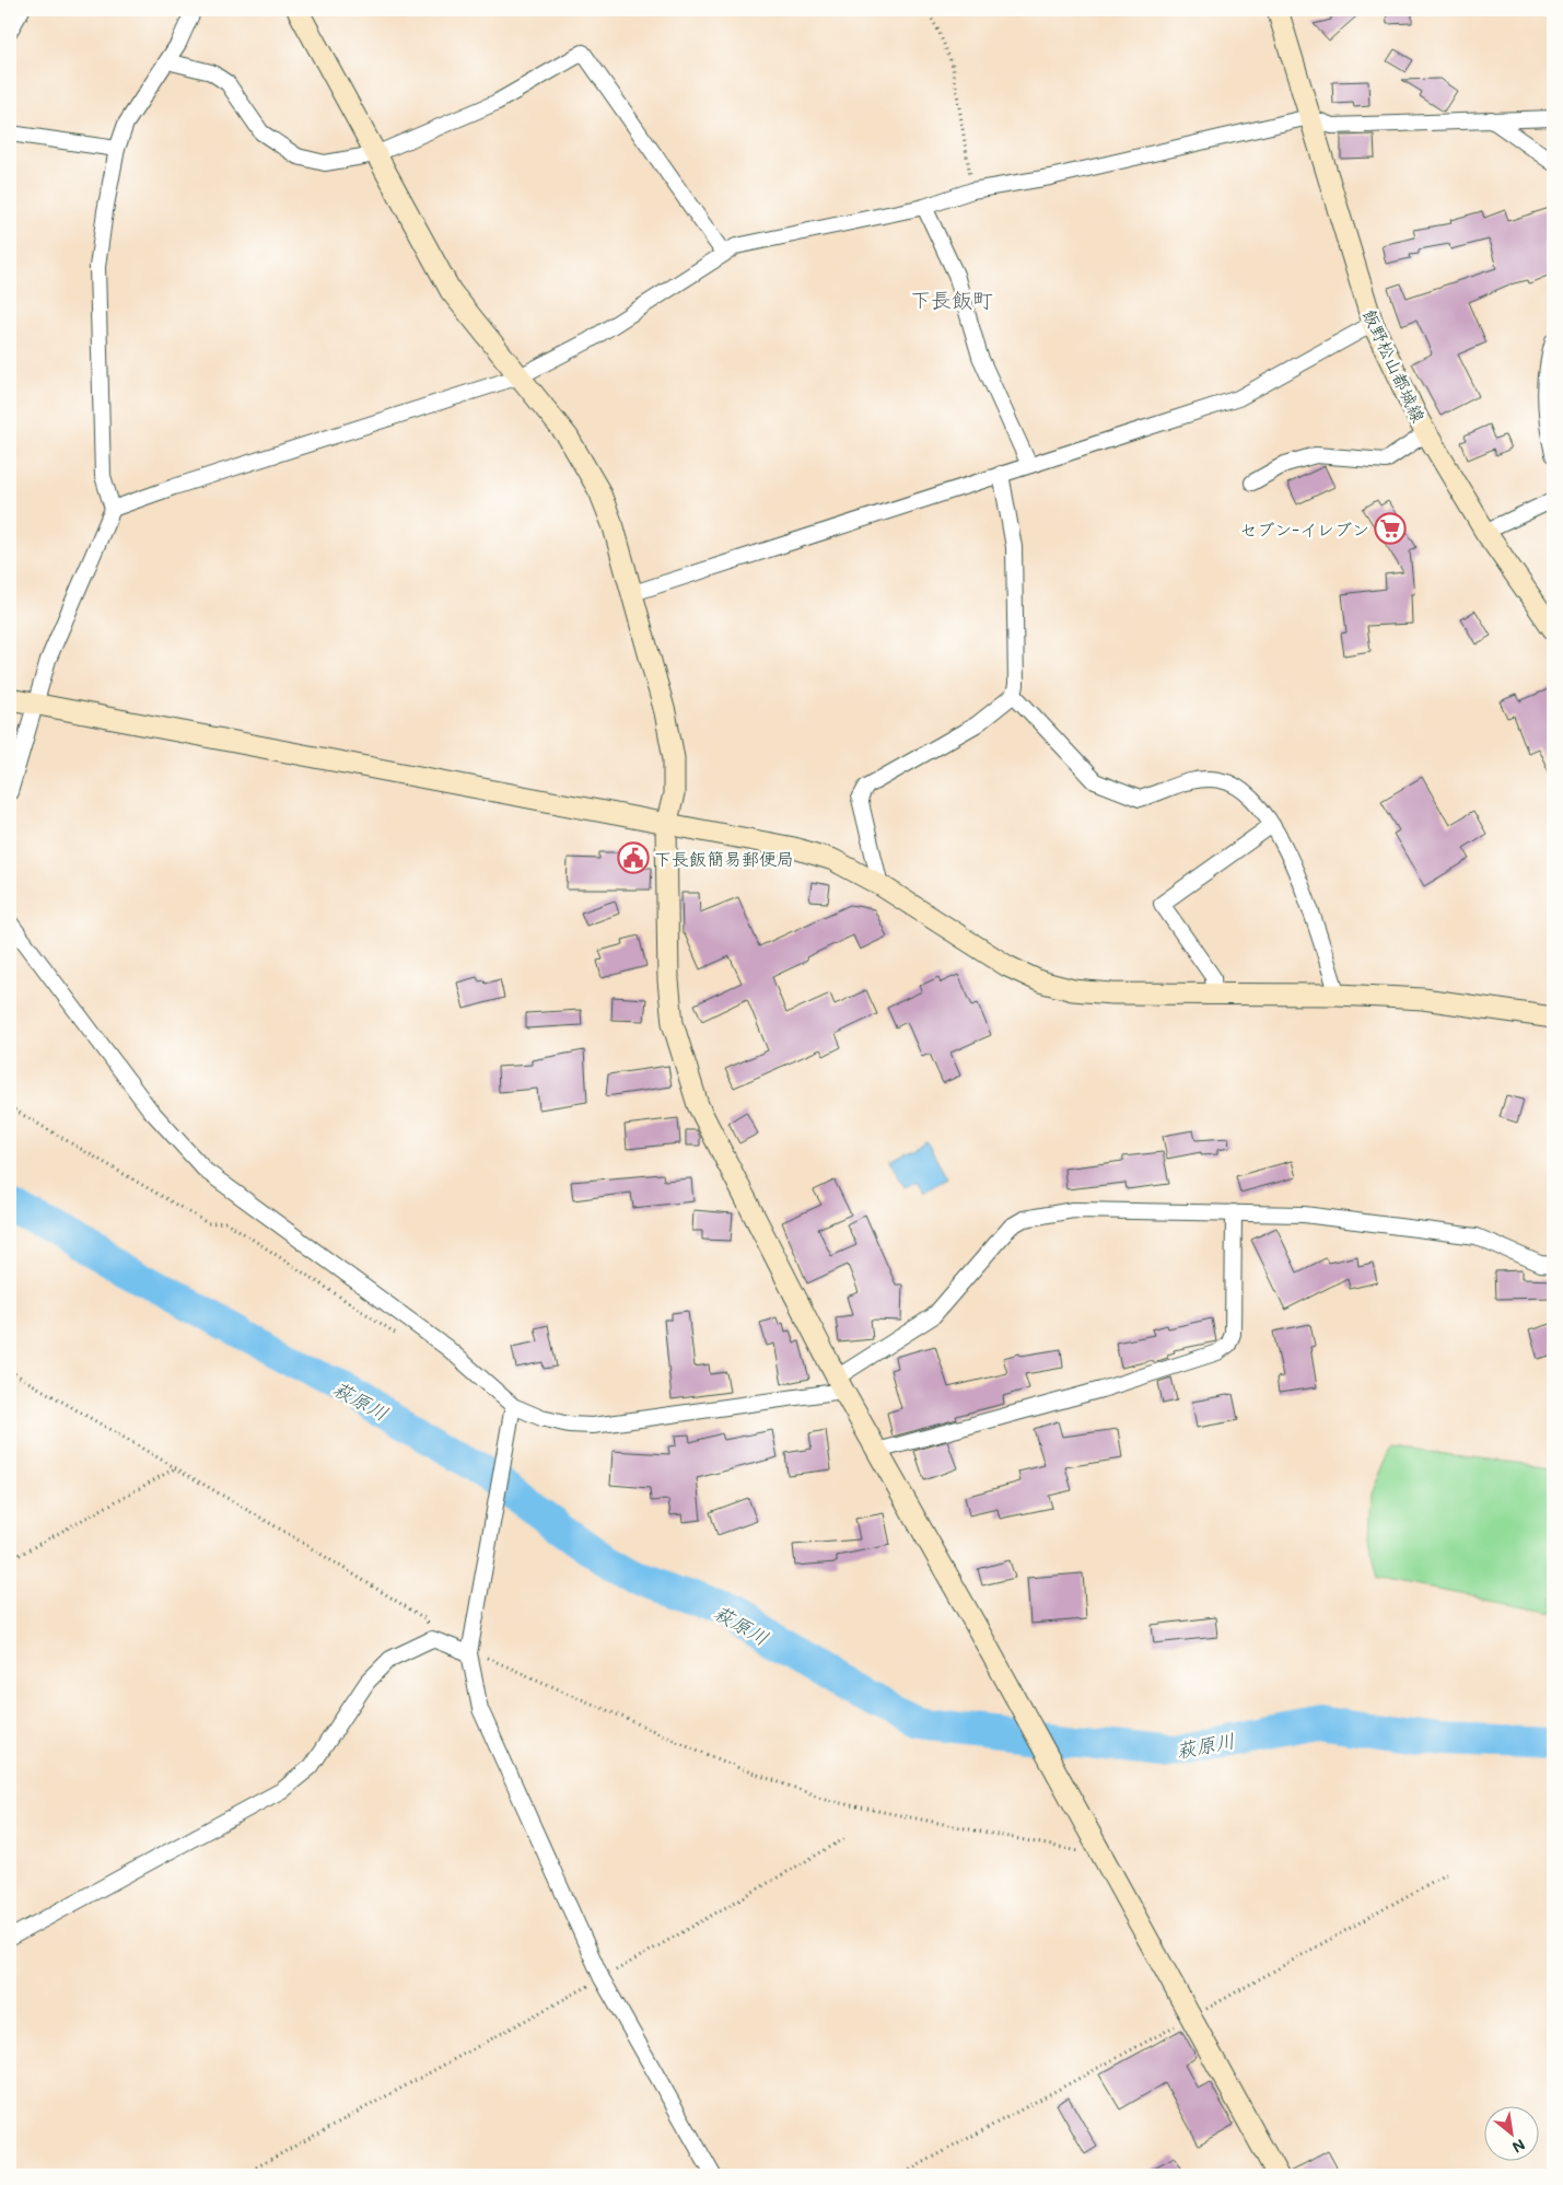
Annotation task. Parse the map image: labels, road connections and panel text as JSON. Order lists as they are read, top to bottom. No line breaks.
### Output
{"streets":{"street":["飯野松山都城線"]},"districts":["下長飯町"],"water":["萩原川"],"places":{"supermarket":["セブン-イレブン"],"public building":["下長飯簡易郵便局"]},"north":"bottom right"}
